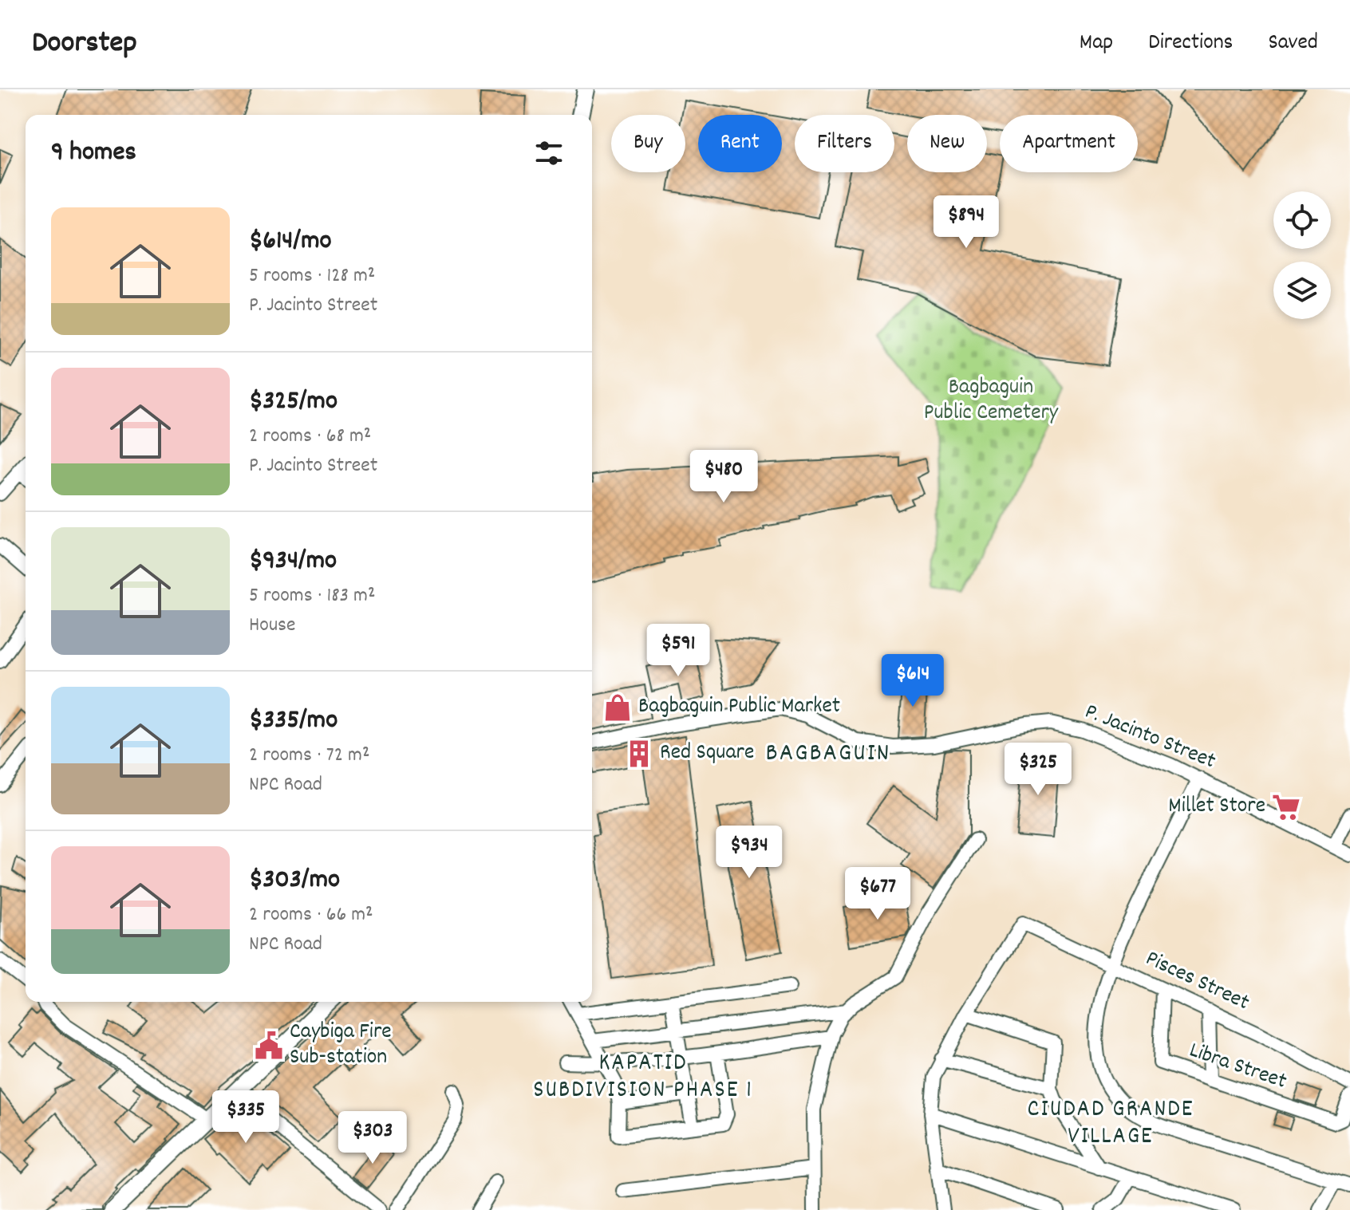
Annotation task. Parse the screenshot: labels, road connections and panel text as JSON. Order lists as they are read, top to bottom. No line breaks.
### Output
{"streets":{"street":["P. Jacinto Street","Pisces Street","Libra Street"]},"crossings":[["Pisces Street","Libra Street"]],"districts":["BAGBAGUIN","KAPATID SUBDIVISION PHASE 1","CIUDAD GRANDE VILLAGE"],"parks":["Bagbaguin Public Cemetery"],"places":{"shop":["Bagbaguin Public Market"],"building":["Red Square"],"supermarket":["Millet Store"],"public building":["Caybiga Fire Sub-station"]},"page":{"header":"Doorstep","nav":["Map","Directions","Saved"],"chip":["Buy","Rent","Filters","New","Apartment"],"heading":"9 homes","list":[{"name":"$614/mo","note":"5 rooms · 128 m² · P. Jacinto Street"},{"name":"$325/mo","note":"2 rooms · 68 m² · P. Jacinto Street"},{"name":"$934/mo","note":"5 rooms · 183 m² · House"},{"name":"$335/mo","note":"2 rooms · 72 m² · NPC Road"},{"name":"$303/mo","note":"2 rooms · 66 m² · NPC Road"}],"price":["$894","$480","$591","$614","$325","$934","$677","$335","$303"]}}
